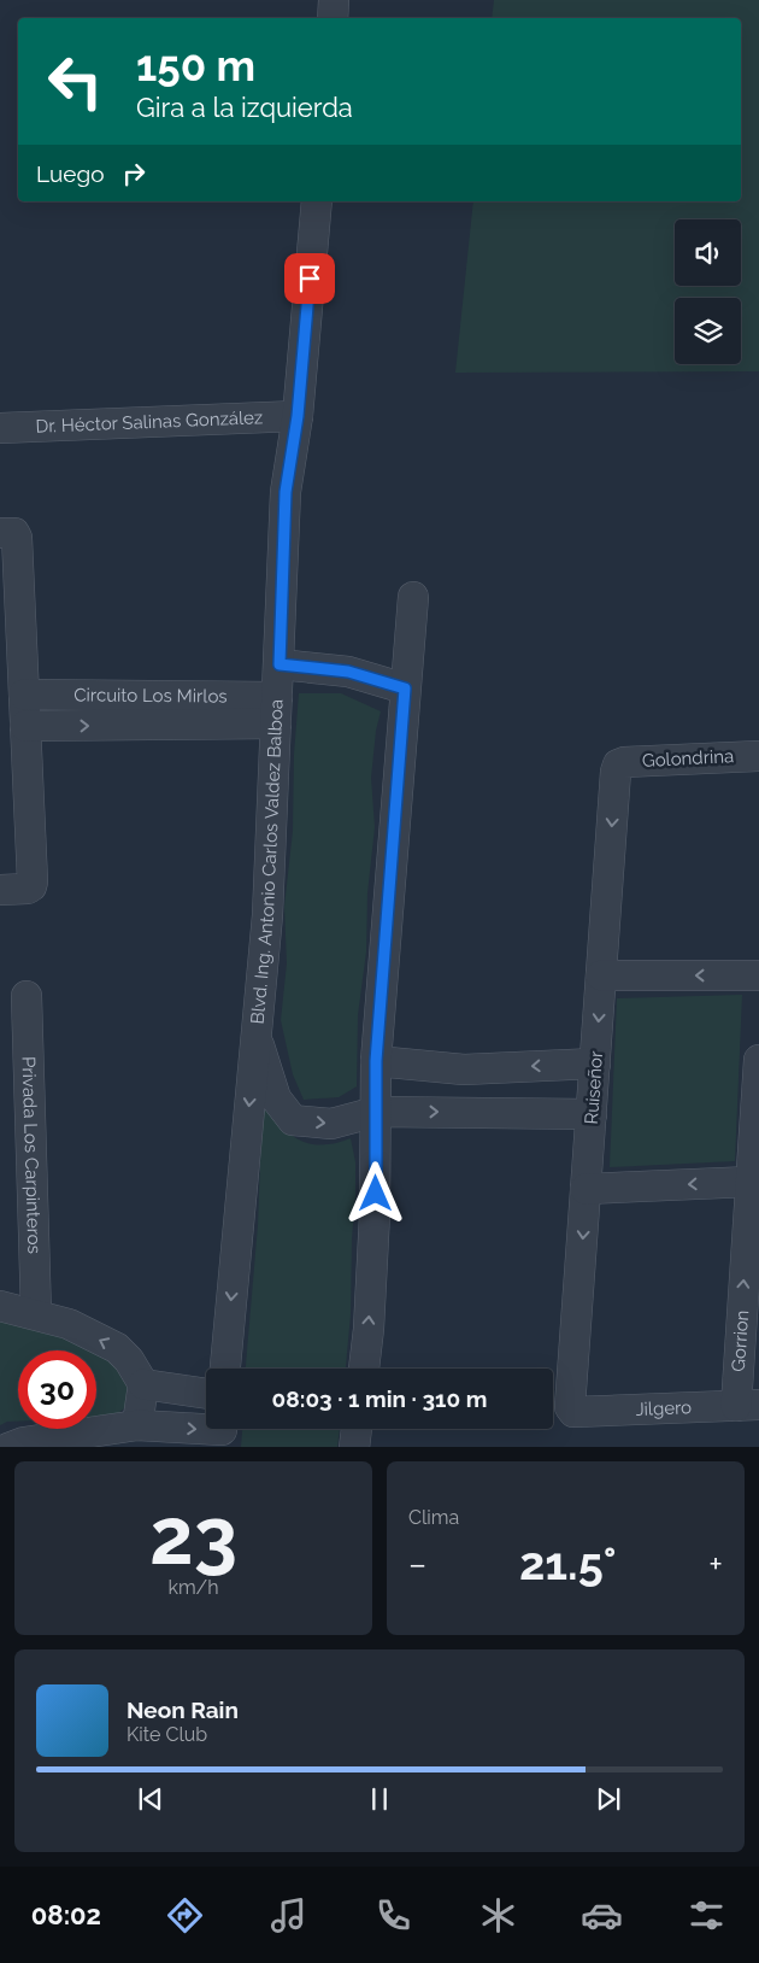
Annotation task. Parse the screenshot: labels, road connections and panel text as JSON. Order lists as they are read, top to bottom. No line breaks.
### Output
{"streets":{"street":["Dr. Héctor Salinas González","Circuito Los Mirlos","Golondrina","Blvd. Ing. Antonio Carlos Valdez Balboa","Ruiseñor","Privada Los Carpinteros","Gorrion","Jilgero"]},"crossings":[["Dr. Héctor Salinas González","Blvd. Ing. Antonio Carlos Valdez Balboa"],["Circuito Los Mirlos","Blvd. Ing. Antonio Carlos Valdez Balboa"],["Golondrina","Ruiseñor"],["Ruiseñor","Jilgero"],["Gorrion","Jilgero"]],"one_way":["Gorrion"],"page":{"turn":["150 m","Gira a la izquierda"],"then":"Luego","limit":"30","trip":"08:03 · 1 min · 310 m","tile":[["23","km/h"],"Clima"],"heat":["−","21.5°","+"],"song":["Neon Rain","Kite Club"],"tabs":"08:02"}}
